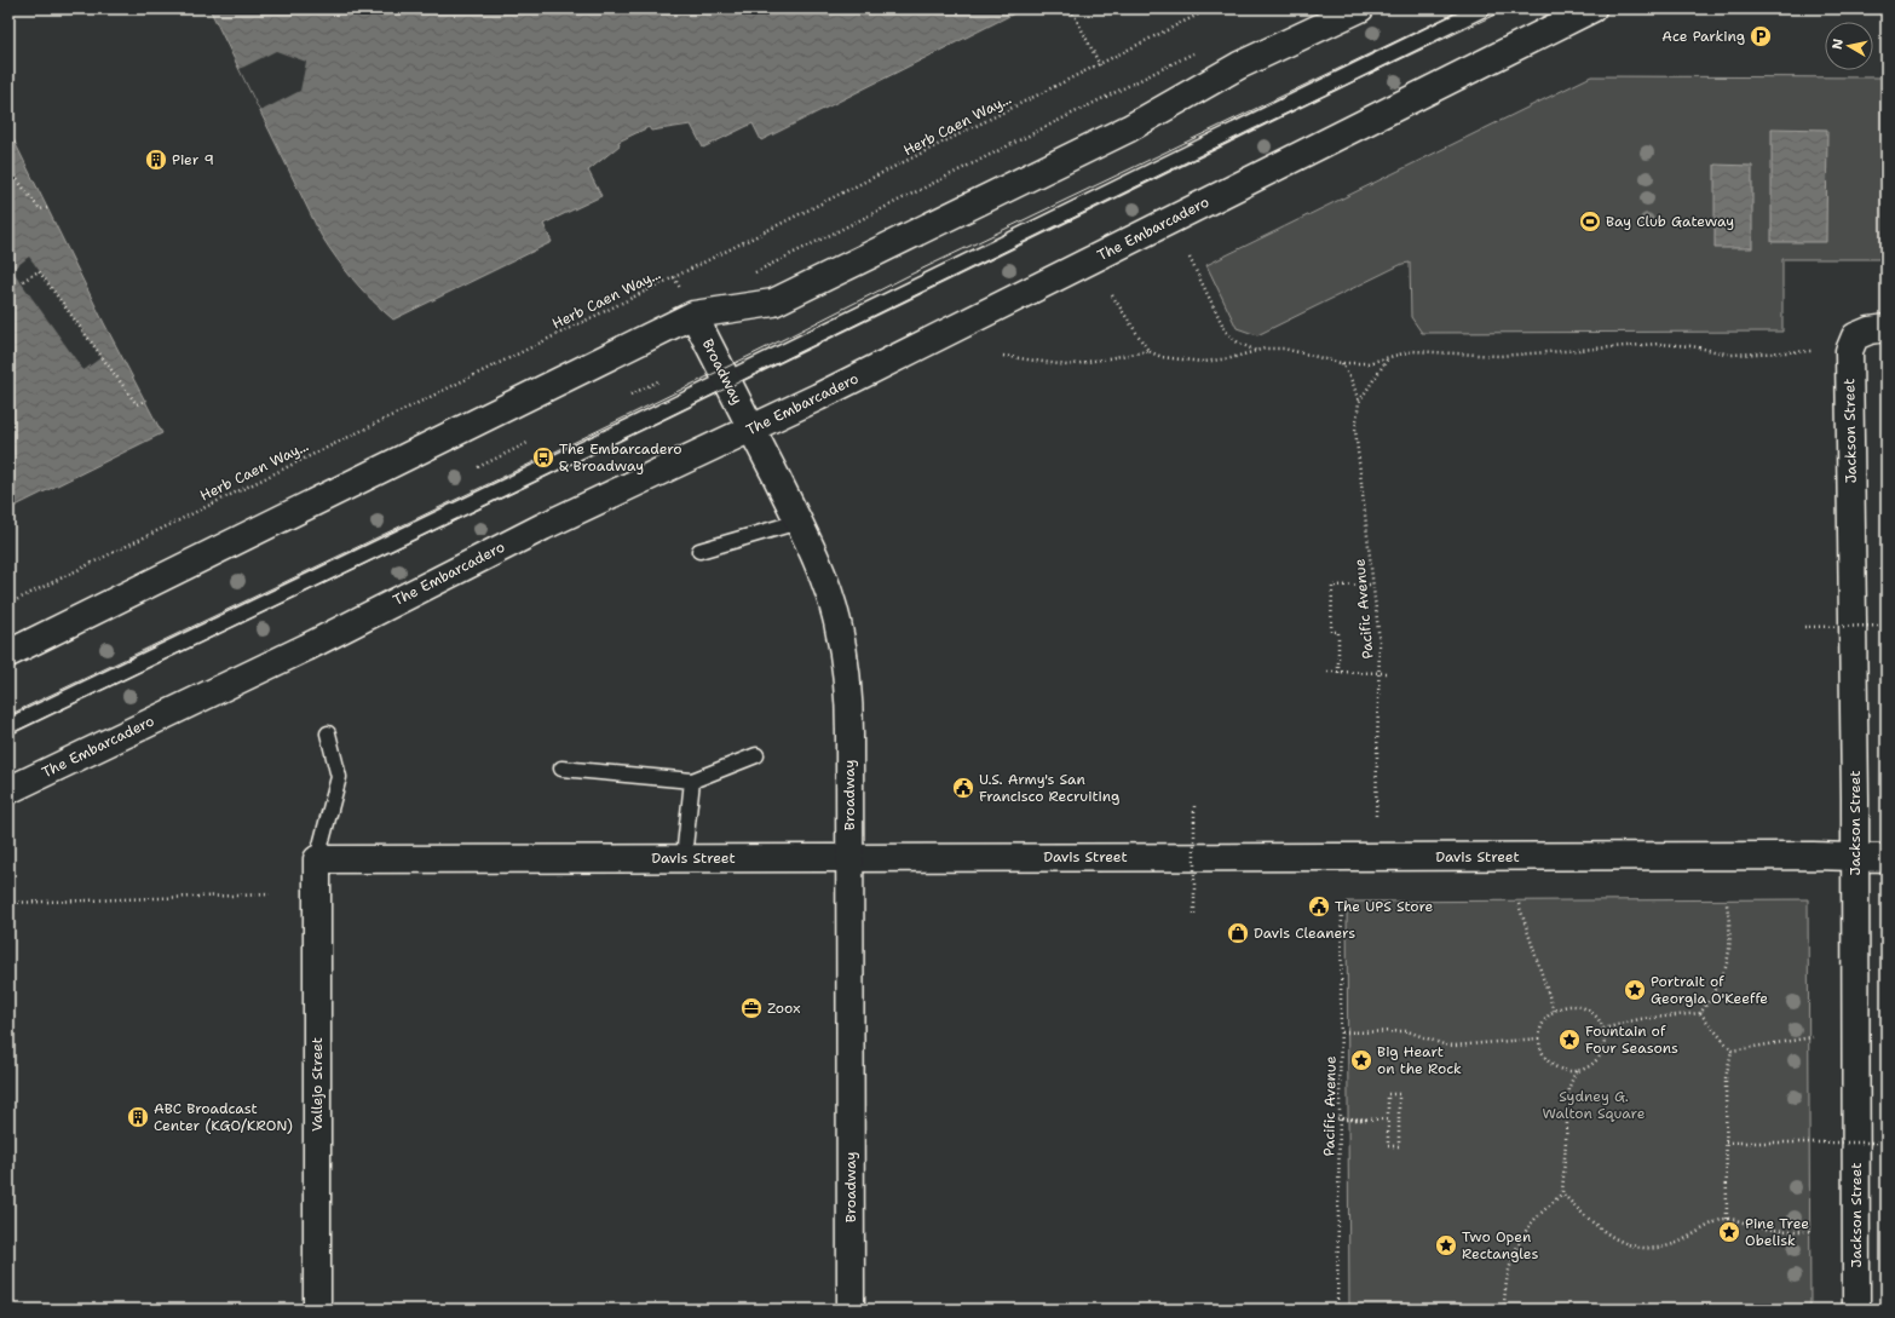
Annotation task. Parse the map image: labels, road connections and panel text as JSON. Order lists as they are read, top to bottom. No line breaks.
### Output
{"streets":{"main road":["The Embarcadero","Broadway","Jackson Street","Davis Street","Vallejo Street"],"path":["Herb Caen Way...","Pacific Avenue"]},"crossings":[["The Embarcadero","Broadway"],["Broadway","Davis Street"],["Jackson Street","Davis Street"],["Davis Street","Vallejo Street"]],"parks":["Sydney G. Walton Square"],"places":{"parking":["Ace Parking"],"building":["Pier 9","ABC Broadcast Center (KGO/KRON)"],"sports":["Bay Club Gateway"],"bus stop":["The Embarcadero & Broadway"],"public building":["U.S. Army's San Francisco Recruiting","The UPS Store"],"shop":["Davis Cleaners"],"place":["Portrait of Georgia O'Keeffe","Fountain of Four Seasons","Big Heart on the Rock","Pine Tree Obelisk","Two Open Rectangles"],"office":["Zoox"]},"north":"left"}
